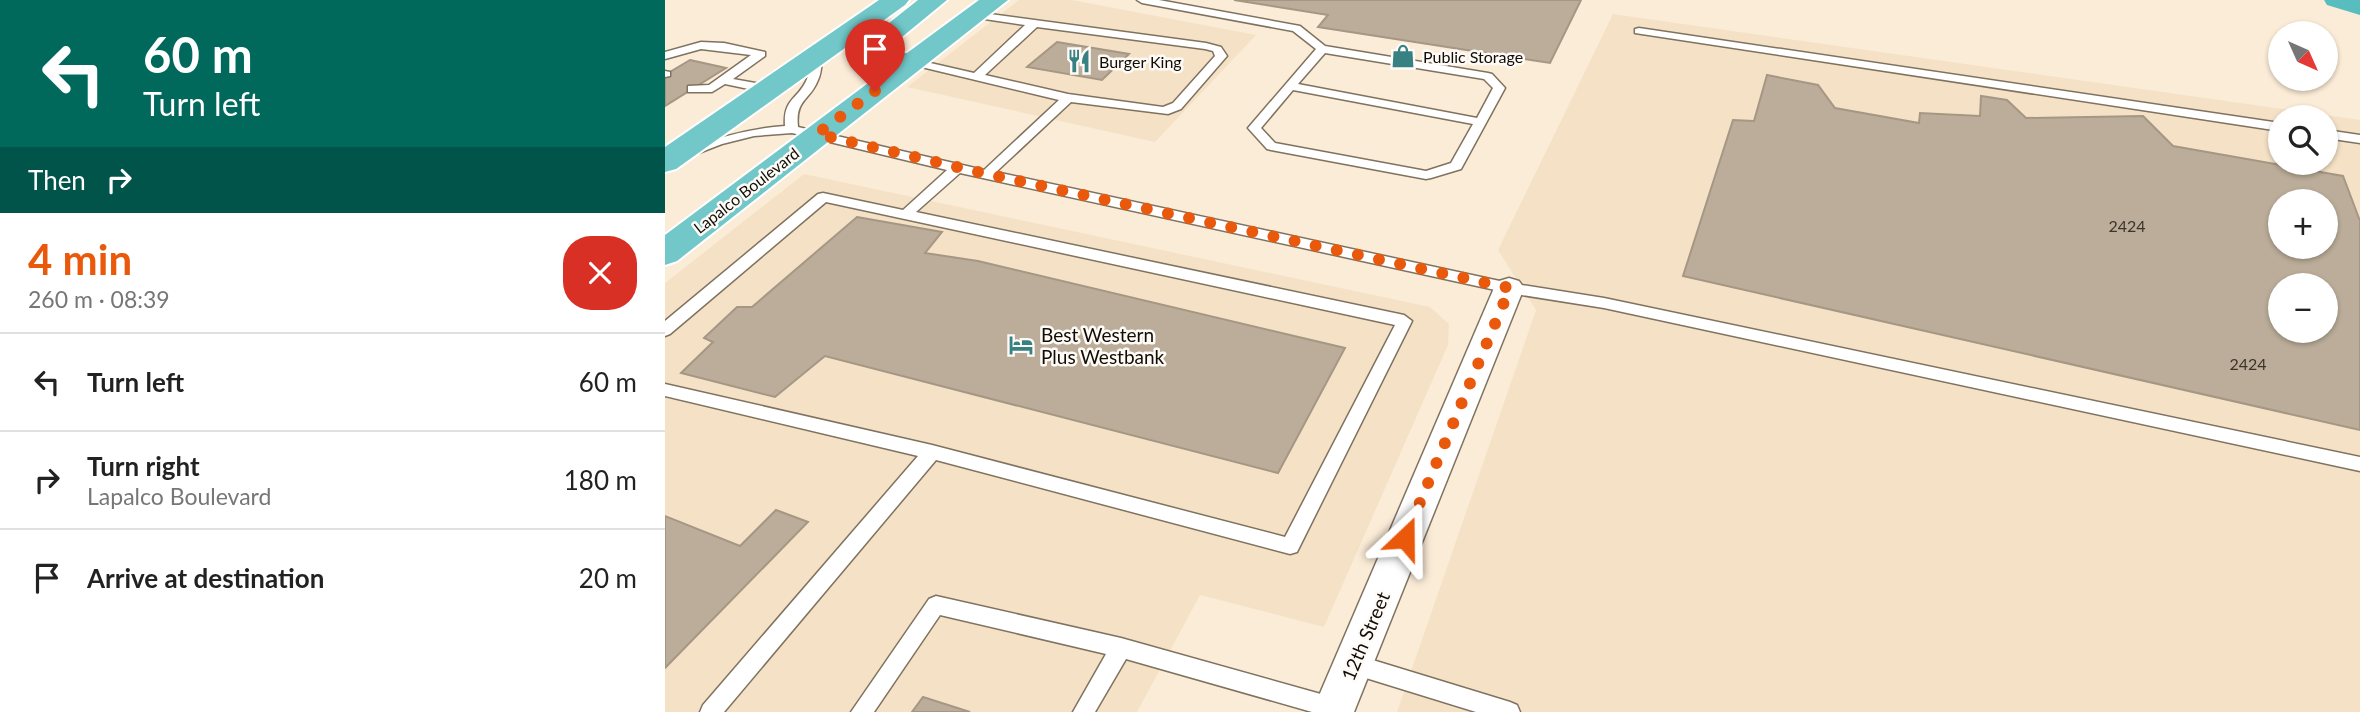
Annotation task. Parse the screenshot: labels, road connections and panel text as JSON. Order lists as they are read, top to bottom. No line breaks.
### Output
{"streets":{"main road":["Lapalco Boulevard"],"street":["12th Street"]},"places":{"shop":["Public Storage"],"restaurant":["Burger King"],"hotel":["Best Western Plus Westbank"]},"house_numbers":["2424","2424"],"north":"bottom right","page":{"turn":["60 m","Turn left"],"map_buttons":["+","−"],"then":"Then","heading":["4 min","260 m · 08:39"],"list":[{"name":"Turn left","value":"60 m"},{"name":"Turn right","note":"Lapalco Boulevard","value":"180 m"},{"name":"Arrive at destination","value":"20 m"}]}}
